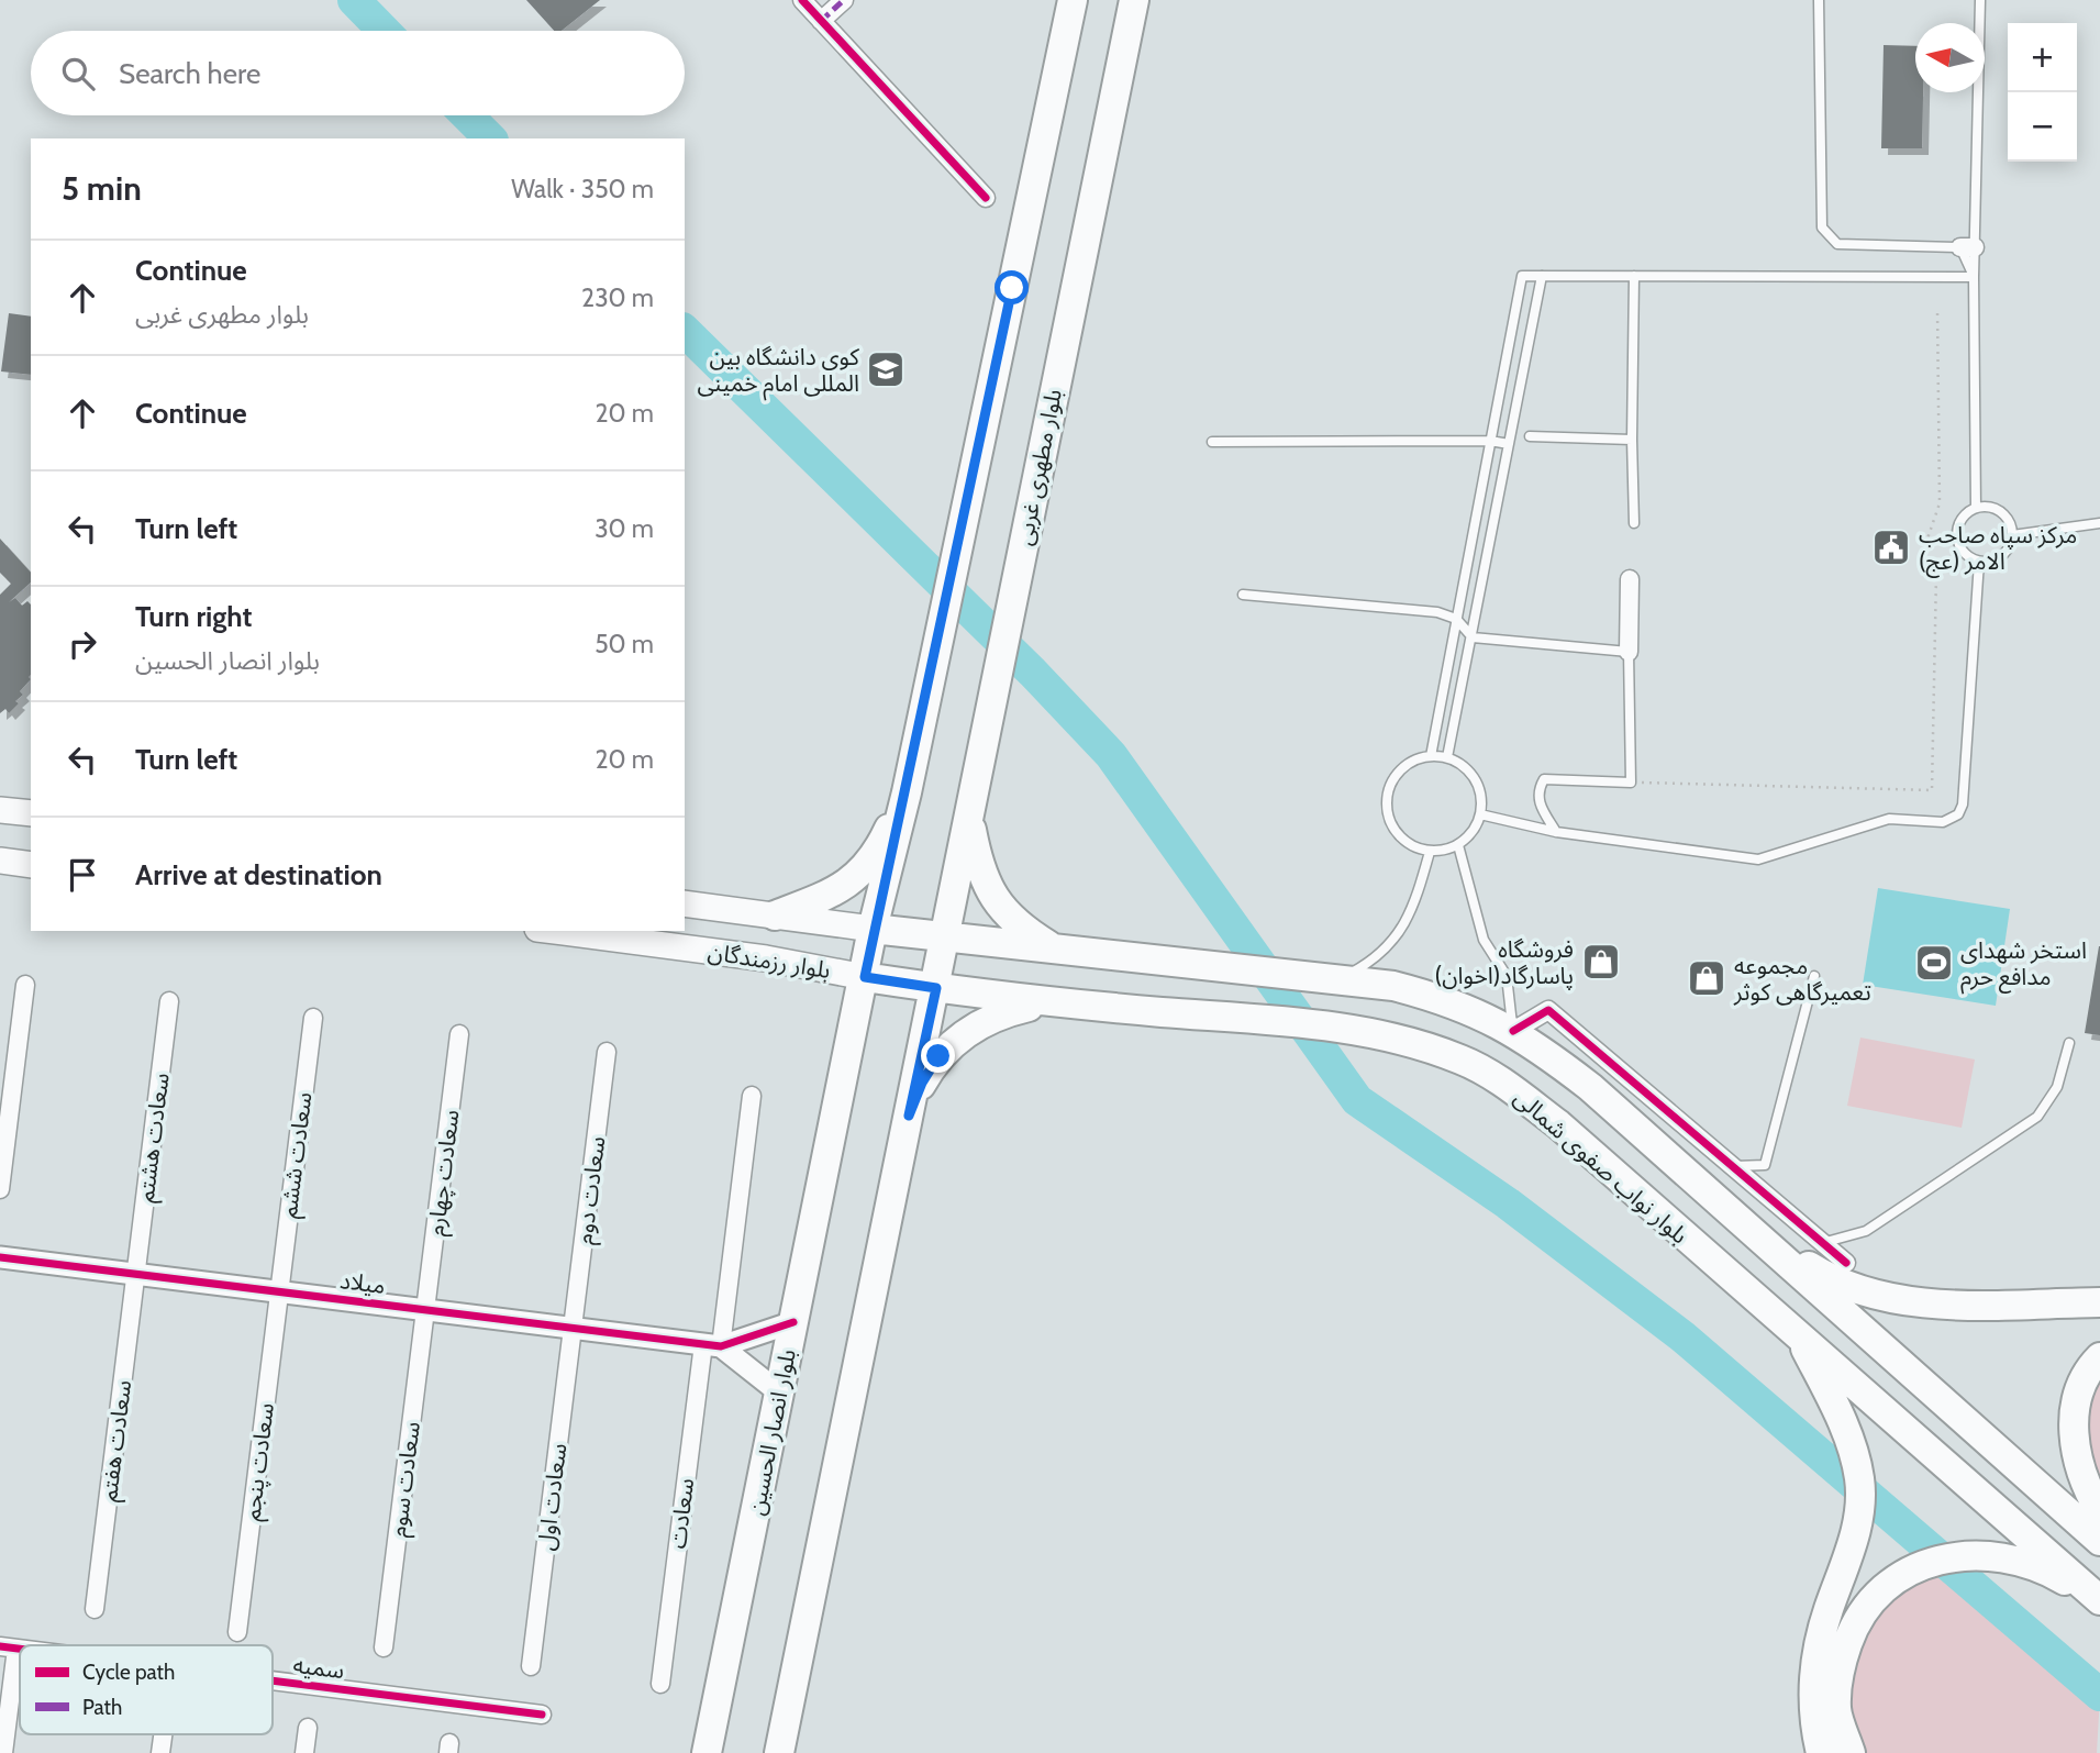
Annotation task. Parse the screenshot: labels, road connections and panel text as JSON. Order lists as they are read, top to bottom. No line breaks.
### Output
{"streets":{"main road":["بلوار مطهری غربی","بلوار رزمندگان","بلوار نواب صفوی شمالی","بلوار انصار الحسین"],"street":["سعادت هشتم","سعادت ششم","سعادت چهارم","سعادت دوم","میلاد","سعادت هفتم","سعادت پنجم","سعادت سوم","سعادت اول","سعادت","سمیه"]},"crossings":[["بلوار مطهری غربی","بلوار نواب صفوی شمالی"],["بلوار رزمندگان","بلوار نواب صفوی شمالی"],["بلوار رزمندگان","بلوار انصار الحسین"],["سعادت هشتم","میلاد"],["سعادت هشتم","سعادت هفتم"],["سعادت ششم","میلاد"],["سعادت ششم","سعادت پنجم"],["بلوار نواب صفوی شمالی","بلوار انصار الحسین"],["سعادت چهارم","میلاد"],["سعادت چهارم","سعادت سوم"],["سعادت دوم","میلاد"],["سعادت دوم","سعادت اول"],["میلاد","سعادت هفتم"],["میلاد","سعادت پنجم"],["میلاد","سعادت سوم"],["میلاد","سعادت اول"],["میلاد","سعادت"]],"places":{"school or university":["کوی دانشگاه بین المللی امام خمینی"],"public building":["مرکز سپاه صاحب الامر (عج)"],"shop":["فروشگاه پاسارگاد(اخوان)","مجموعه تعمیرگاهی کوثر"],"sports":["استخر شهدای مدافع حرم"]},"legend":["Cycle path","Path"],"north":"left","page":{"map_buttons":["+","−"],"search":"Search here","heading":["5 min","Walk · 350 m"],"list":[["Continue","بلوار مطهری غربی","230 m"],["Continue","20 m"],["Turn left","30 m"],["Turn right","بلوار انصار الحسین","50 m"],["Turn left","20 m"],"Arrive at destination"]}}
